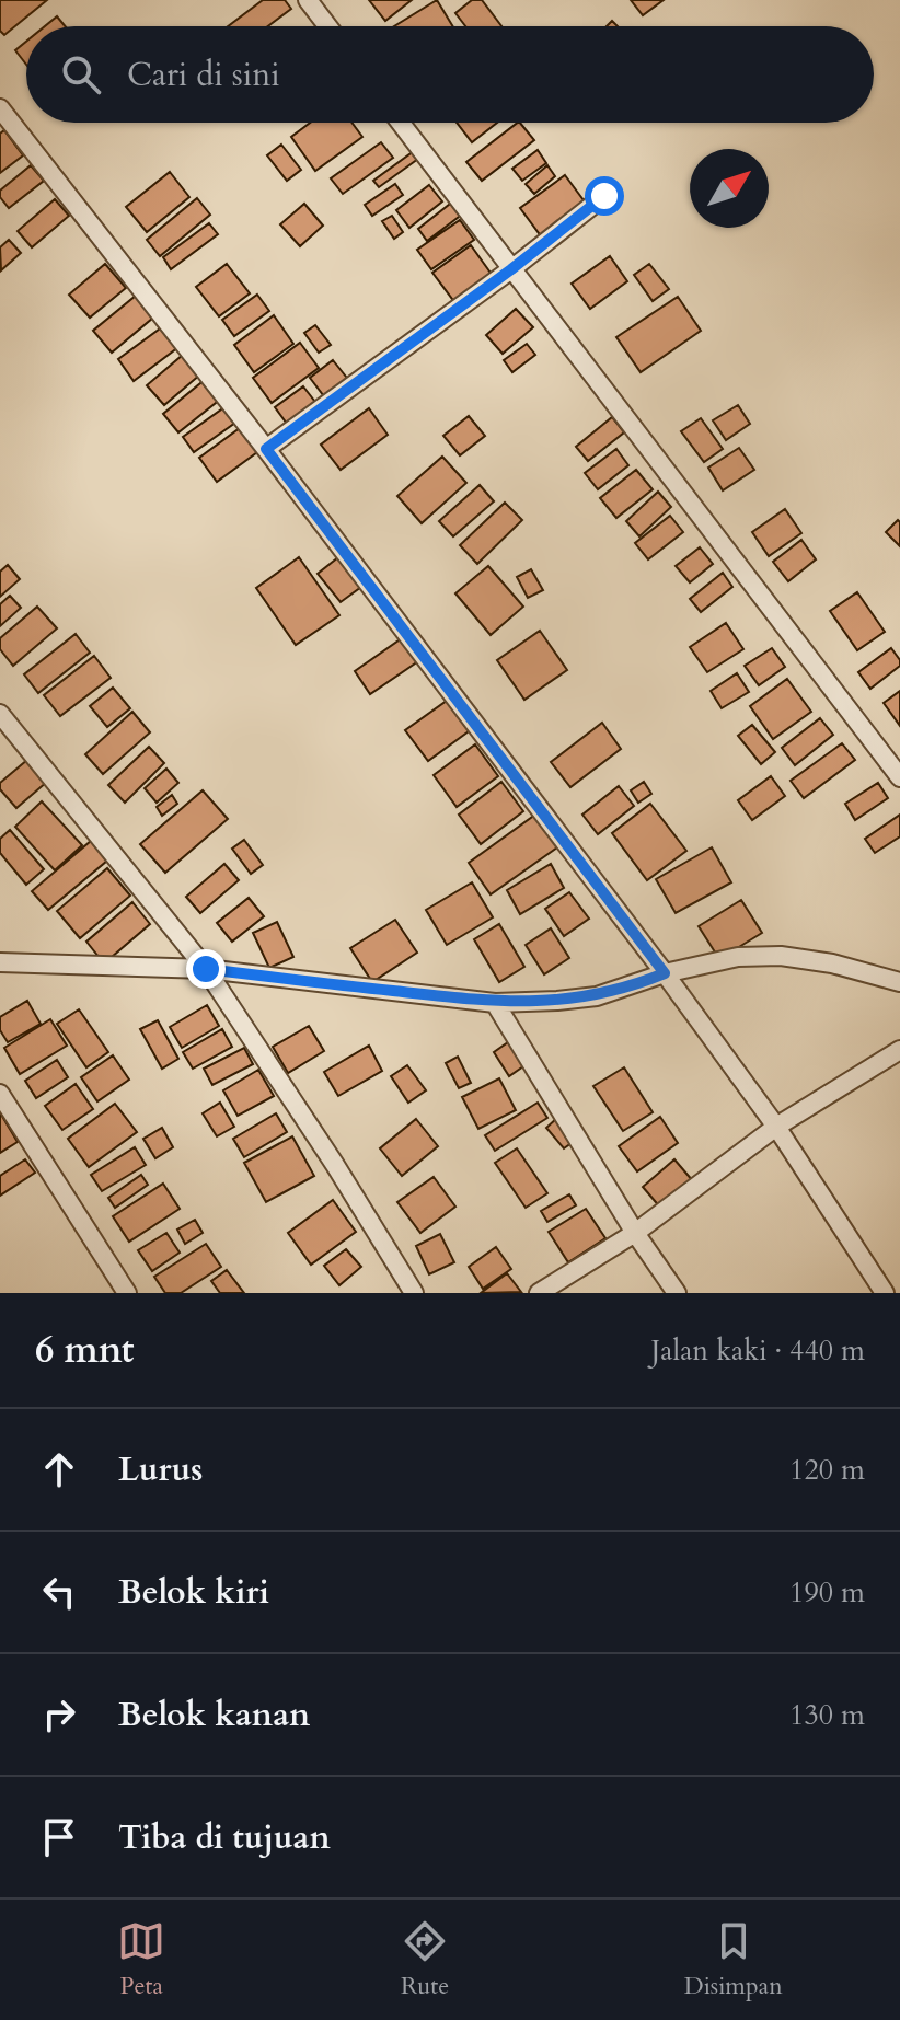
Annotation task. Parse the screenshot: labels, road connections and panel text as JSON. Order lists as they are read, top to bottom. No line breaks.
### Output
{"north":"top right","page":{"search":"Cari di sini","heading":["6 mnt","Jalan kaki · 440 m"],"list":[["Lurus","120 m"],["Belok kiri","190 m"],["Belok kanan","130 m"],"Tiba di tujuan"],"nav":["Peta","Rute","Disimpan"]}}
